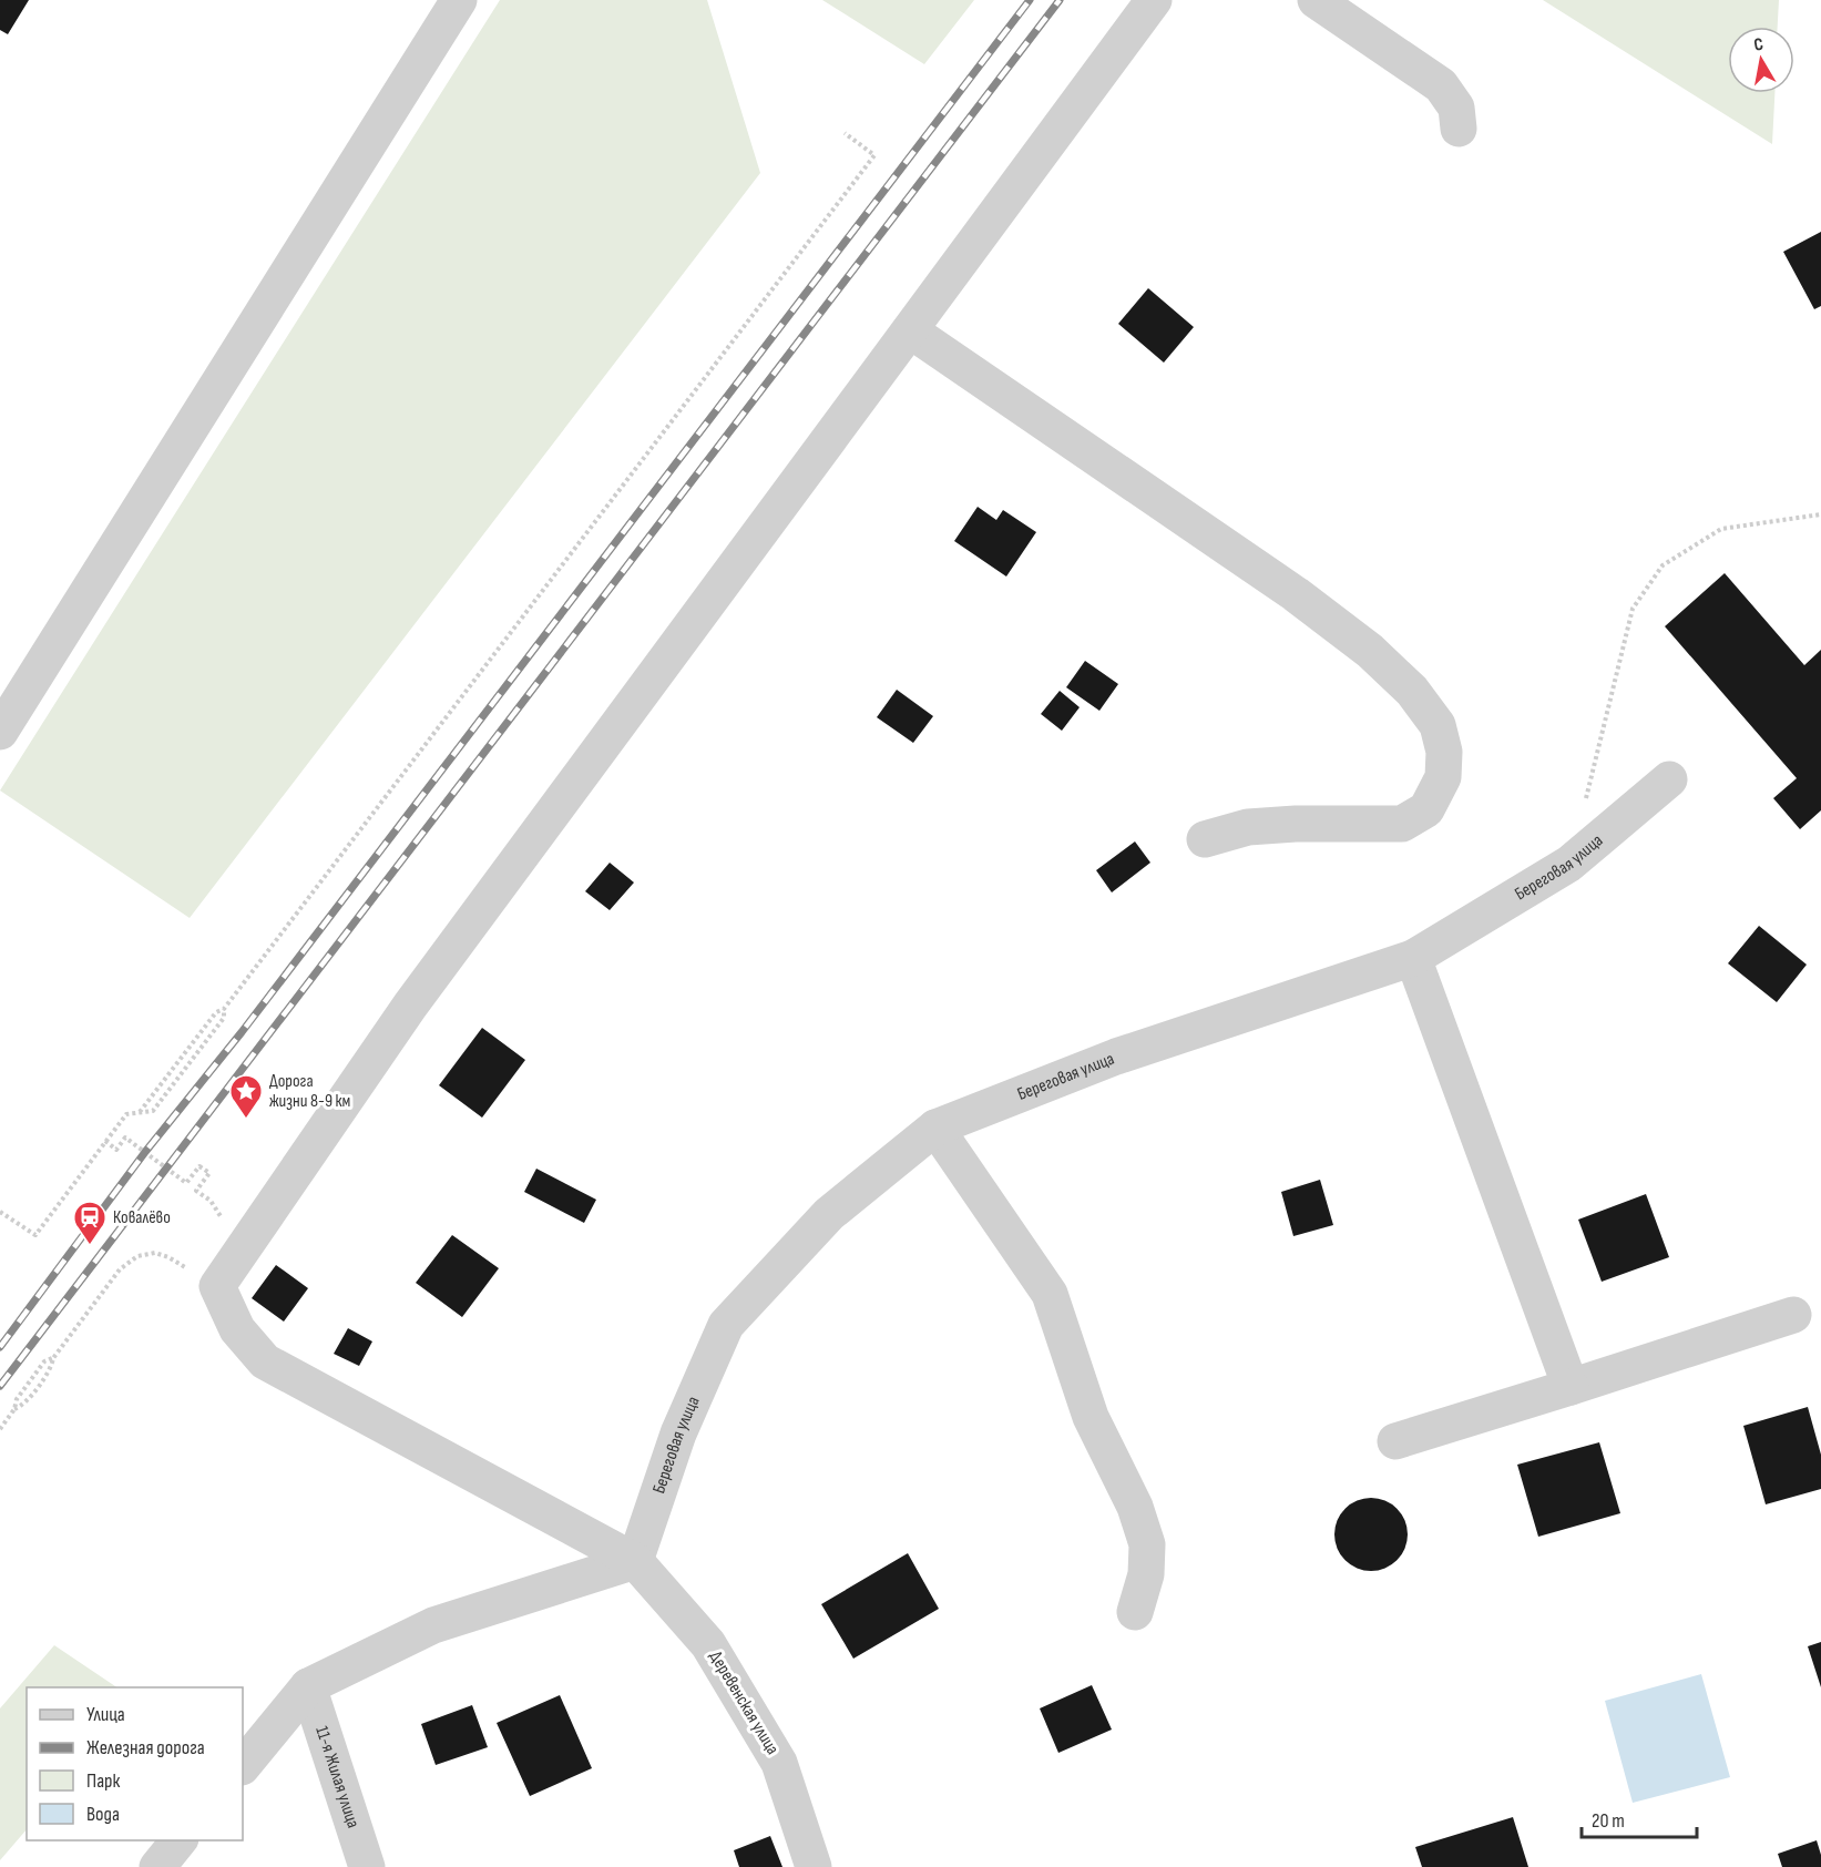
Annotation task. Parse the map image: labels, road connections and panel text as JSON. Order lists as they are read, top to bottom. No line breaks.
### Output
{"streets":{"street":["Береговая улица","Деревенская улица","11-я Жилая улица"]},"crossings":[["Береговая улица","Деревенская улица"]],"places":{"place":["Дорога жизни 8-9 км"],"station":["Ковалёво"]},"legend":["Улица","Железная дорога","Парк","Вода"],"scale_bar":"20 m","north":"top"}
